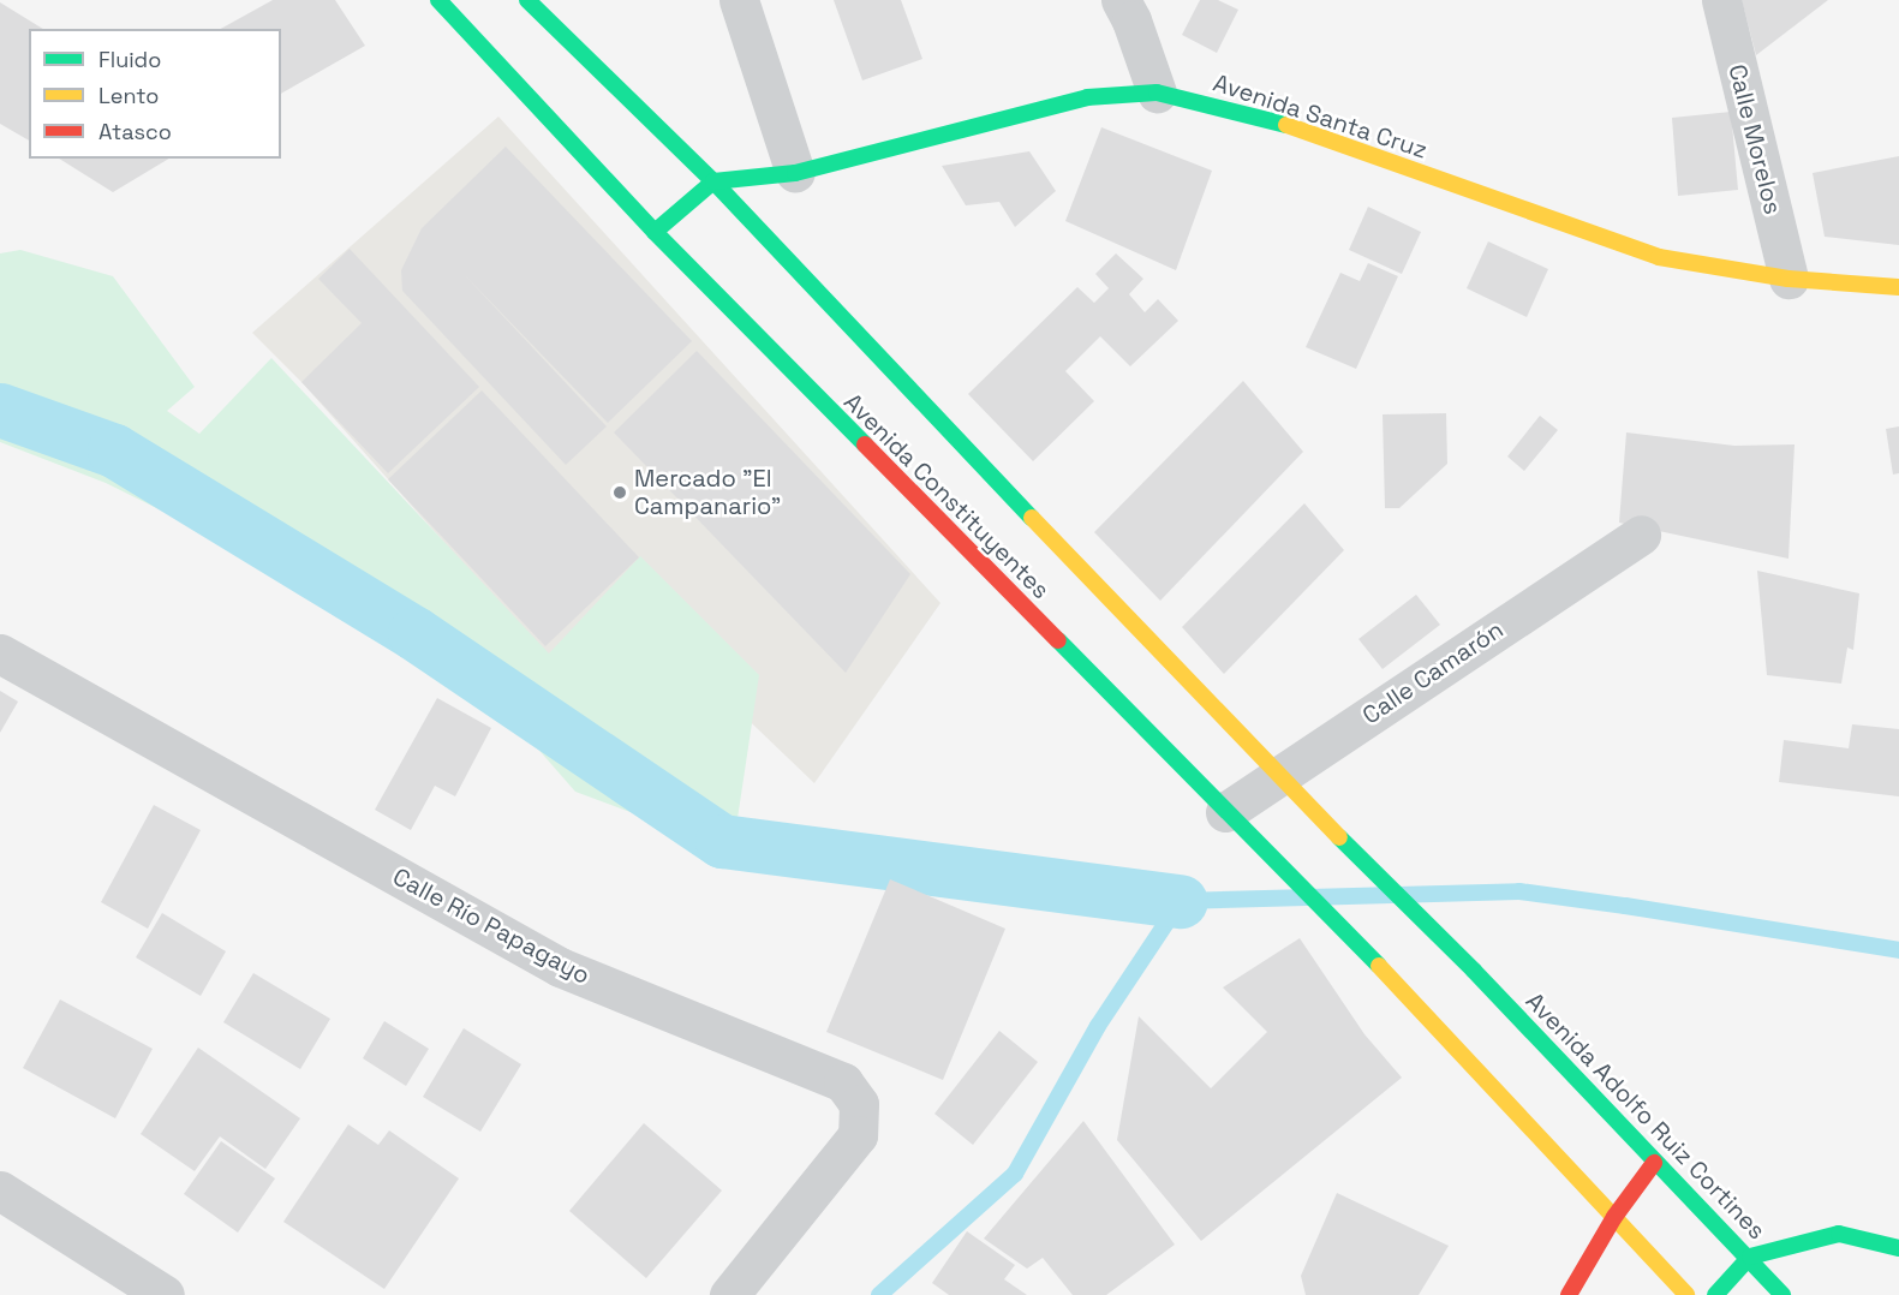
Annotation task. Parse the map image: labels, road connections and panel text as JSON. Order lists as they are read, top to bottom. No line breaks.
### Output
{"streets":{"main road":["Avenida Santa Cruz","Avenida Constituyentes","Avenida Adolfo Ruiz Cortines"],"street":["Calle Morelos","Calle Camarón","Calle Río Papagayo"]},"crossings":[["Avenida Santa Cruz","Calle Morelos"],["Avenida Santa Cruz","Avenida Constituyentes"],["Avenida Constituyentes","Calle Camarón"],["Avenida Constituyentes","Avenida Adolfo Ruiz Cortines"]],"places":["Mercado \"El Campanario\""],"legend":["Fluido","Lento","Atasco"]}
